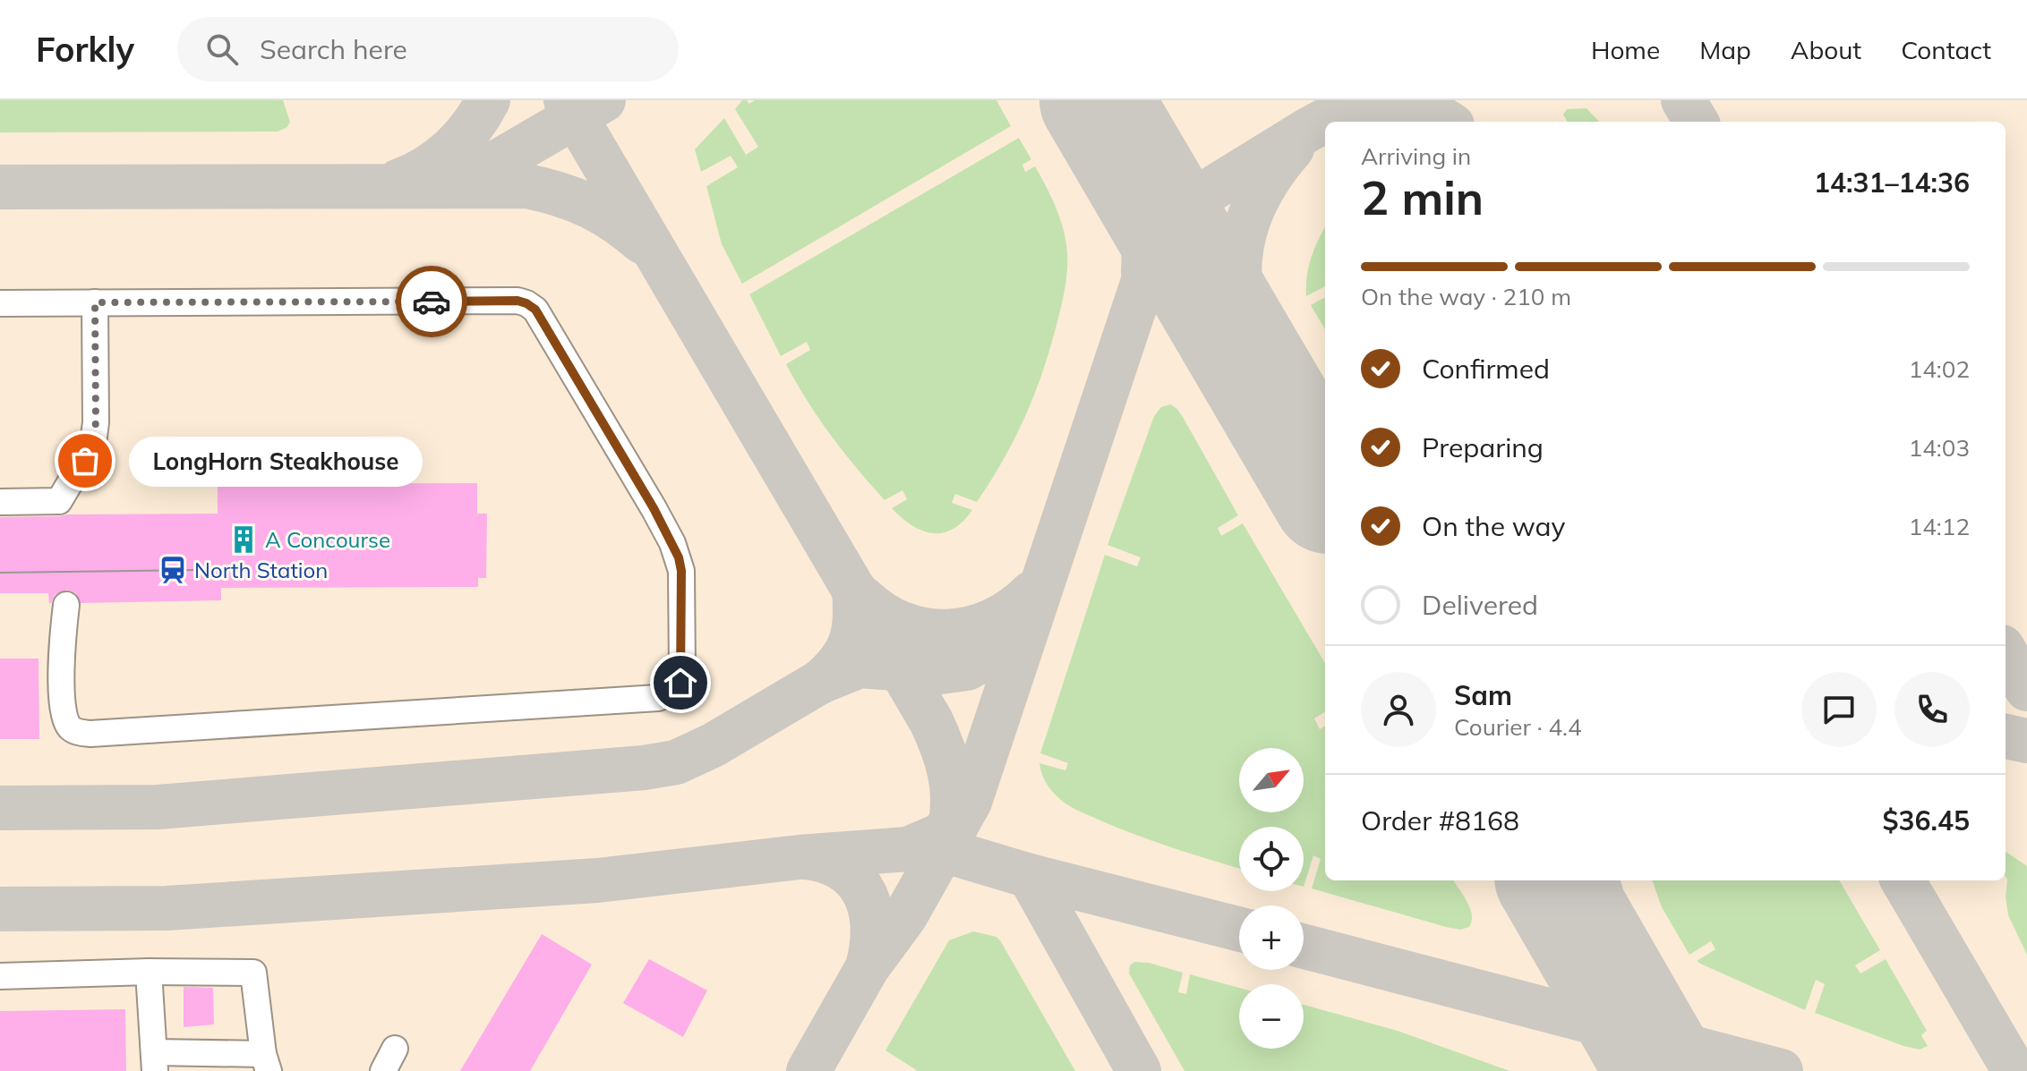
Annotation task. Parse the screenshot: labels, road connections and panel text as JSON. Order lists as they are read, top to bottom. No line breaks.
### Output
{"places":{"other":["LongHorn Steakhouse"],"building":["A Concourse"],"station":["North Station"]},"north":"top right","page":{"header":"Forkly","search":"Search here","nav":["Home","Map","About","Contact"],"heading":["2 min","Arriving in","14:31–14:36"],"panel":["Sam","Courier · 4.4","Order #8168","$36.45"],"bar":"On the way · 210 m","list":[["Confirmed","14:02"],["Preparing","14:03"],["On the way","14:12"],"Delivered"],"bubble":"LongHorn Steakhouse","map_buttons":["+","−"]}}
